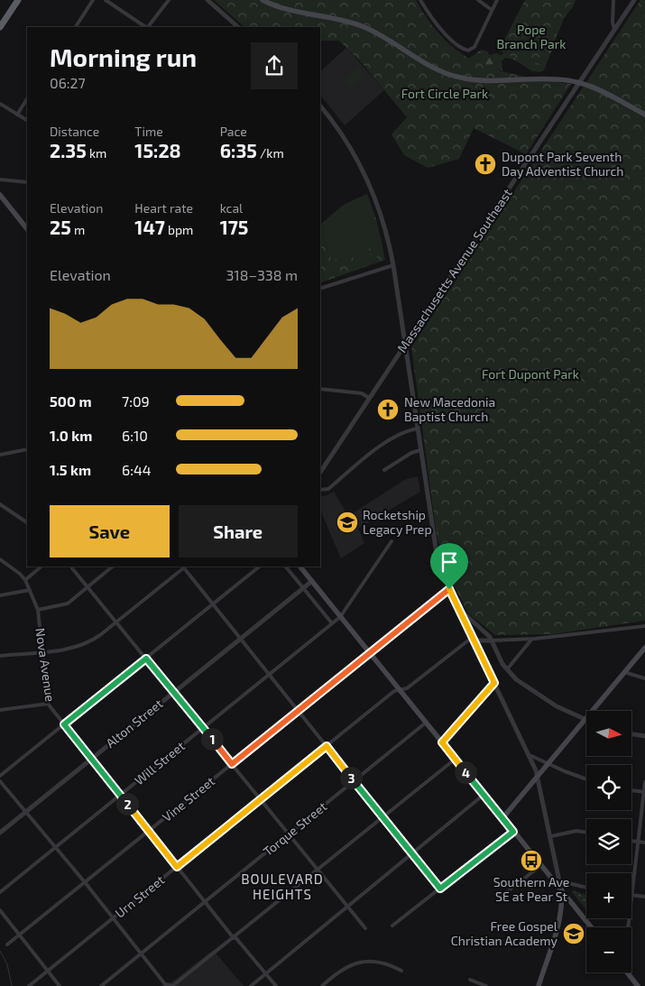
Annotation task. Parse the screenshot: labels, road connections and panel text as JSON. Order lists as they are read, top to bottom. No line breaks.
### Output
{"streets":{"street":["Massachusetts Avenue Southeast","Nova Avenue","Alton Street","Will Street","Vine Street","Torque Street","Urn Street"]},"crossings":[["Nova Avenue","Alton Street"],["Nova Avenue","Will Street"],["Nova Avenue","Vine Street"],["Nova Avenue","Torque Street"],["Nova Avenue","Urn Street"]],"districts":["BOULEVARD HEIGHTS"],"parks":["Pope Branch Park","Fort Circle Park","Fort Dupont Park"],"places":{"church":["Dupont Park Seventh Day Adventist Church","New Macedonia Baptist Church"],"school or university":["Rocketship Legacy Prep","Free Gospel Christian Academy"],"bus stop":["Southern Ave SE at Pear St"]},"north":"right","page":{"heading":["Morning run","06:27"],"stats":[["Distance","2.35 km"],["Time","15:28"],["Pace","6:35 /km"],["Elevation","25 m"],["Heart rate","147 bpm"],["kcal","175"]],"chart":["Elevation","318–338 m"],"list":[{"name":"500 m","note":"7:09"},{"name":"1.0 km","note":"6:10"},{"name":"1.5 km","note":"6:44"}],"buttons":["Save","Share"],"map_buttons":["+","−"],"pins":["1","4","3","2"]}}
